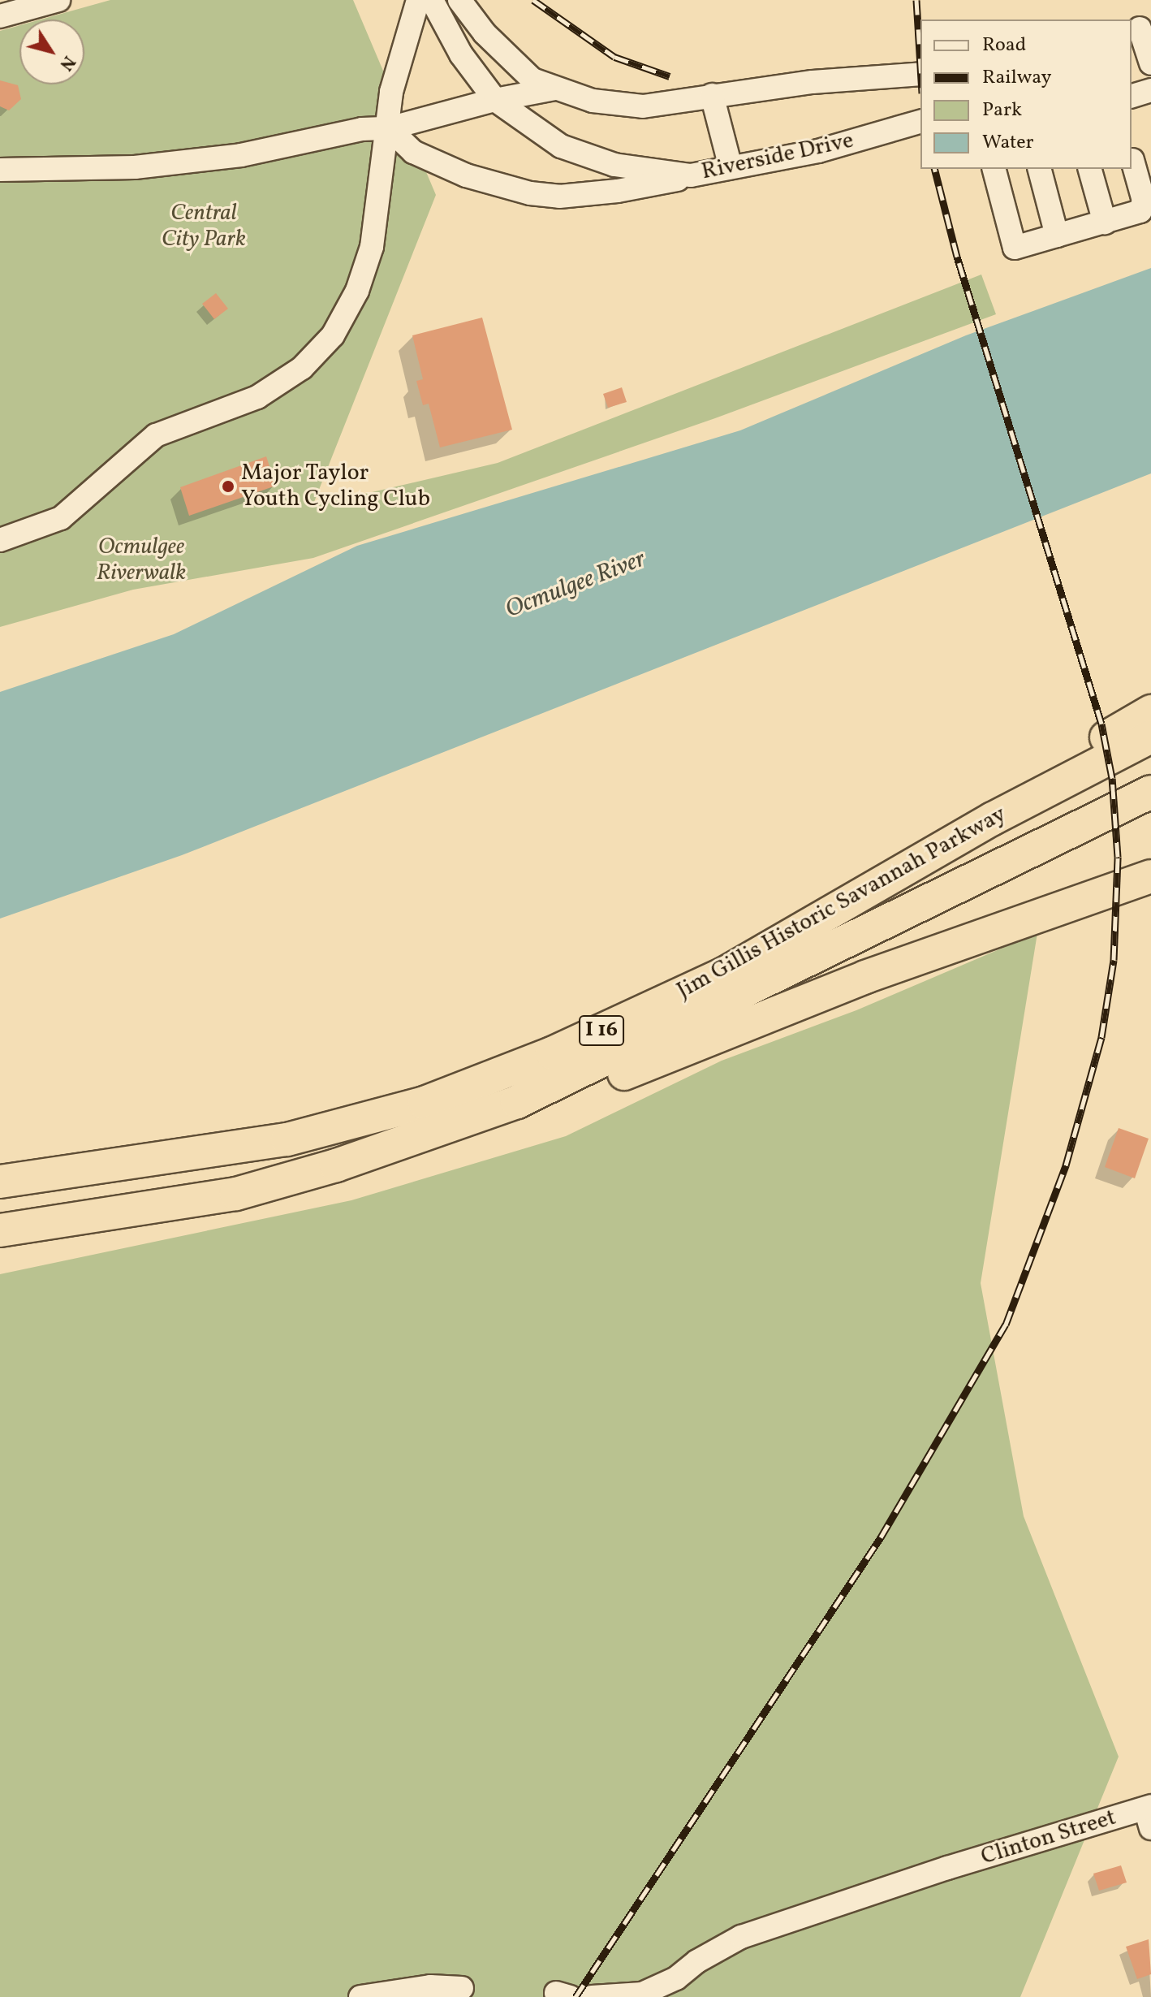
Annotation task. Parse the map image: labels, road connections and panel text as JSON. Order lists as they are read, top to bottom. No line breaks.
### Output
{"streets":{"highway":["Jim Gillis Historic Savannah Parkway","I 16"],"street":["Riverside Drive","Clinton Street"]},"water":["Ocmulgee River"],"parks":["Central City Park","Ocmulgee Riverwalk"],"places":["Major Taylor Youth Cycling Club"],"legend":["Road","Railway","Park","Water"],"north":"bottom right"}
